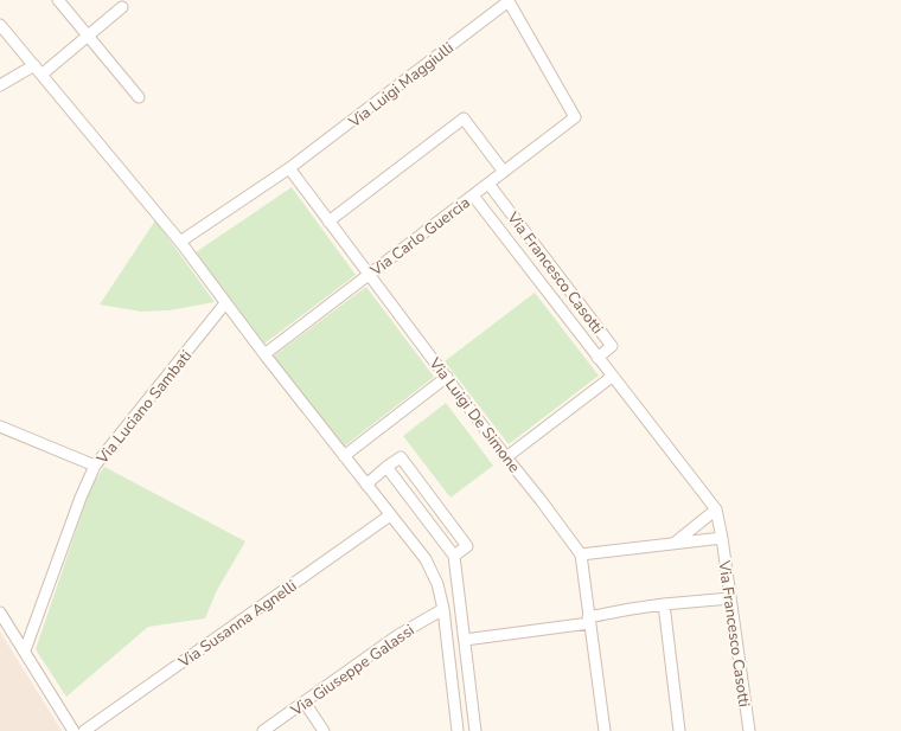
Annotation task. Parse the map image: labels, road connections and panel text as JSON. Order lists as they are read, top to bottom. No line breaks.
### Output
{"streets":{"street":["Via Luigi Maggiulli","Via Carlo Guercia","Via Francesco Casotti","Via Luciano Sambati","Via Luigi De Simone","Via Susanna Agnelli","Via Giuseppe Galassi"]},"crossings":[["Via Luigi Maggiulli","Via Carlo Guercia"],["Via Luigi Maggiulli","Via Luigi De Simone"],["Via Carlo Guercia","Via Francesco Casotti"],["Via Carlo Guercia","Via Luigi De Simone"]]}
